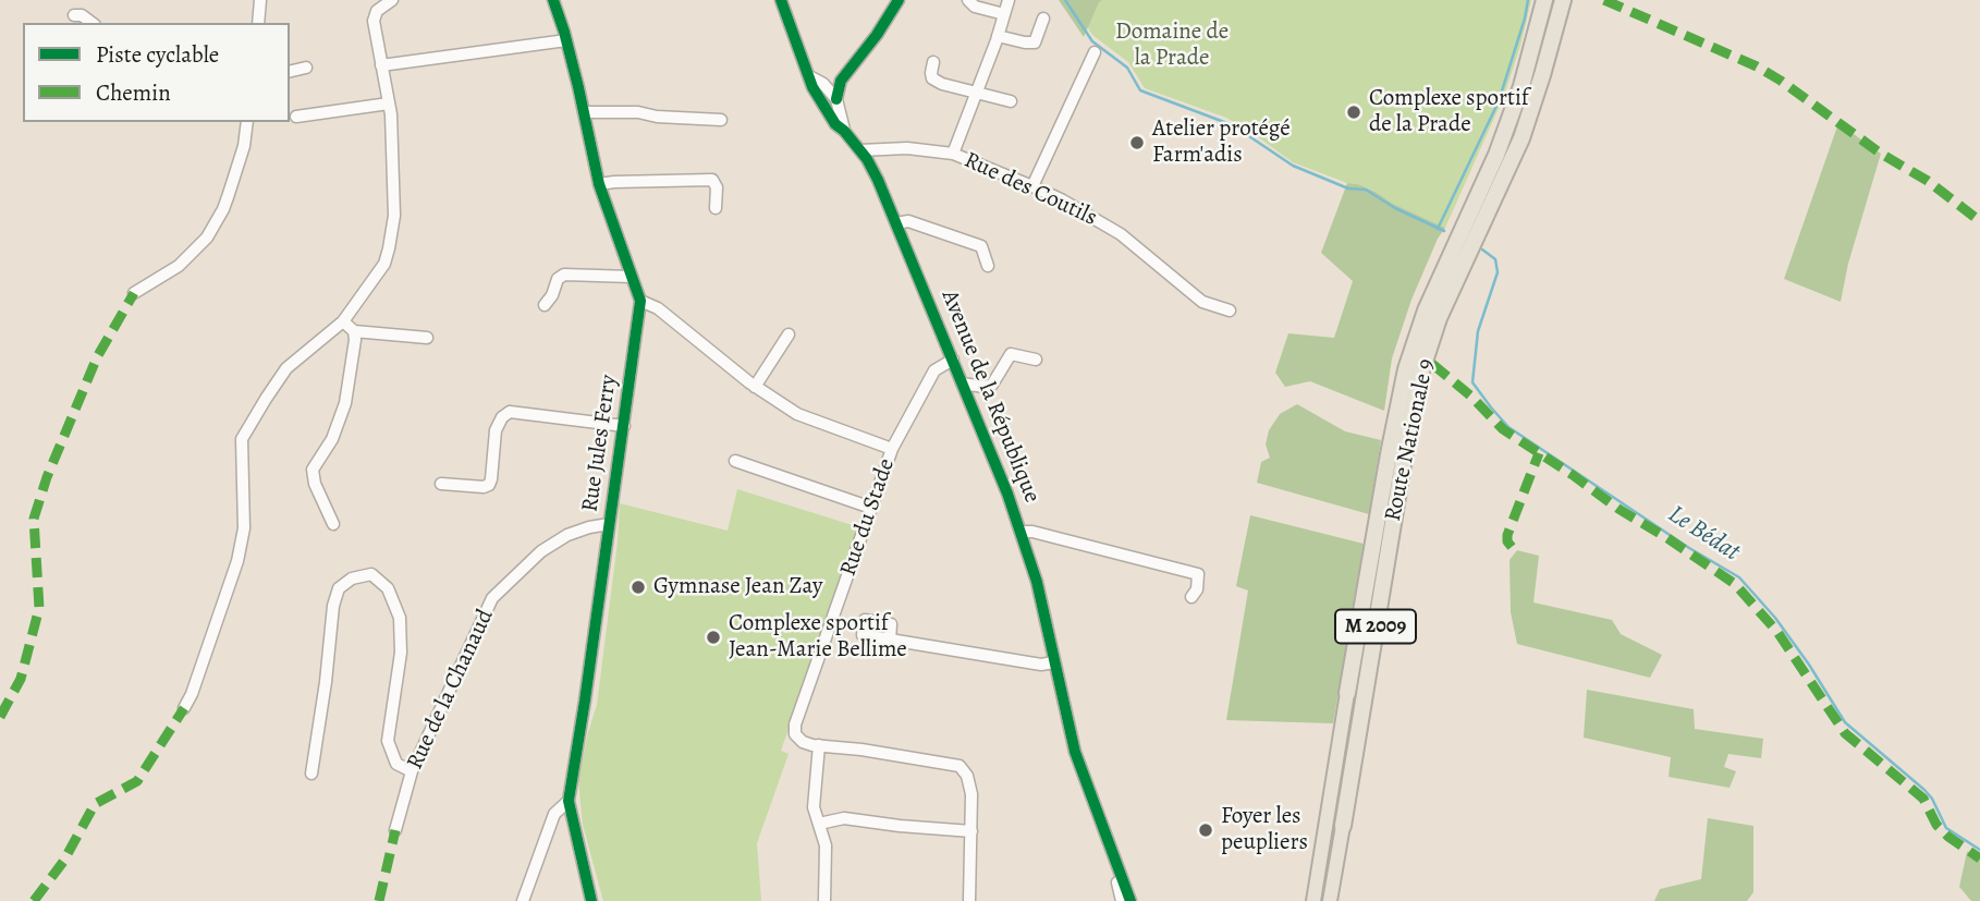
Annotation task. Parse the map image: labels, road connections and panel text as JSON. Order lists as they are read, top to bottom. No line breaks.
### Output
{"streets":{"highway":["Route Nationale 9","M 2009"],"street":["Rue des Coutils","Avenue de la République","Rue Jules Ferry","Rue du Stade","Rue de la Chanaud"]},"crossings":[["Rue des Coutils","Avenue de la République"],["Avenue de la République","Rue du Stade"],["Route Nationale 9","M 2009"],["Rue Jules Ferry","Rue de la Chanaud"]],"water":["Le Bédat"],"parks":["Domaine de la Prade"],"places":["Complexe sportif de la Prade","Atelier protégé Farm'adis","Gymnase Jean Zay","Complexe sportif Jean-Marie Bellime","Foyer les peupliers"],"legend":["Piste cyclable","Chemin"]}
